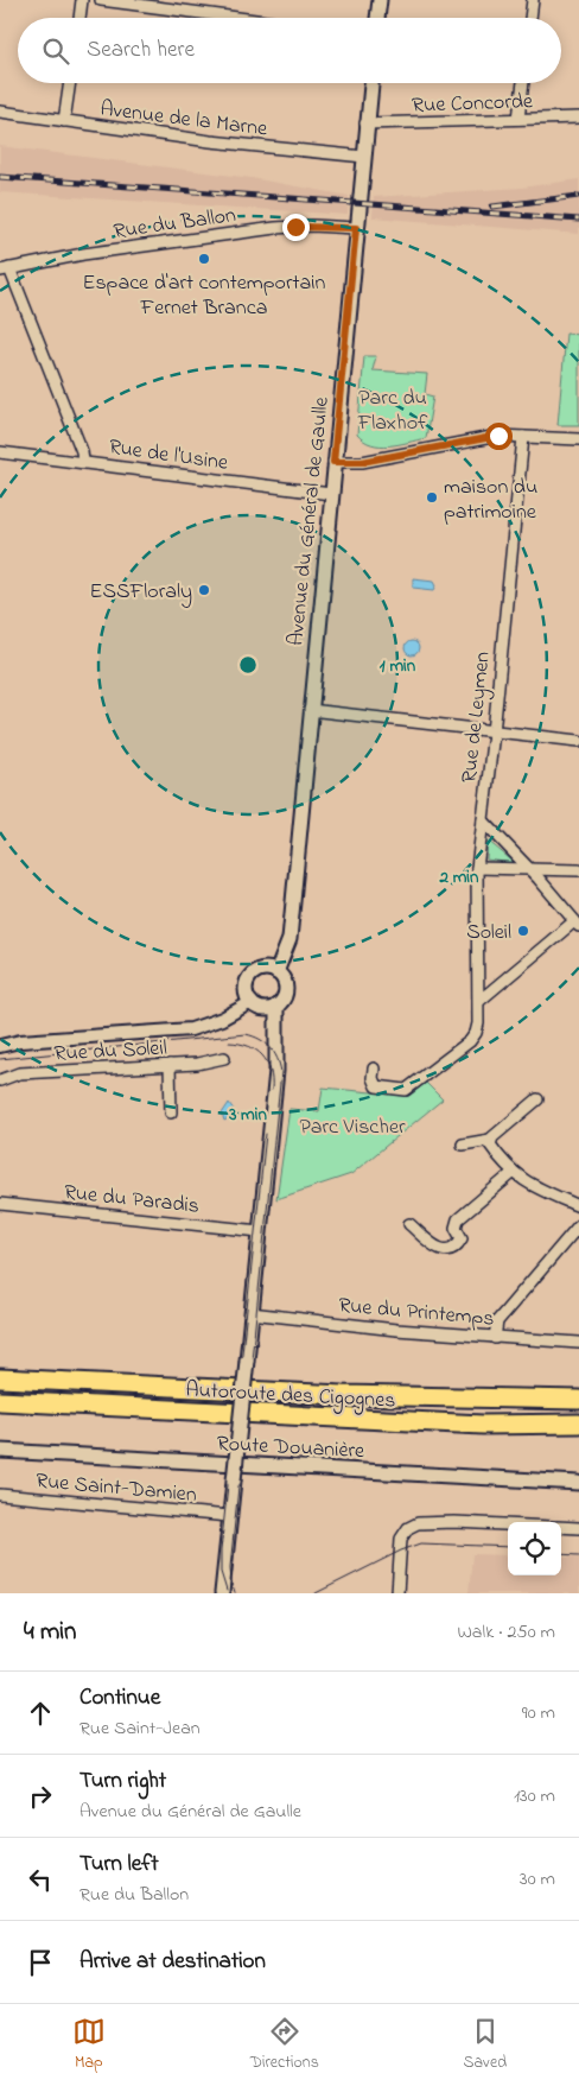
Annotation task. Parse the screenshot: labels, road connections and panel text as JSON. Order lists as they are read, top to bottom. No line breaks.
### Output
{"streets":{"highway":["Autoroute des Cigognes"],"main road":["Avenue du Général de Gaulle","Route Douanière"],"street":["Rue Concorde","Avenue de la Marne","Rue du Ballon","Rue de l'Usine","Rue de Leymen","Rue du Soleil","Rue du Paradis","Rue du Printemps","Rue Saint-Damien"]},"crossings":[["Rue Concorde","Avenue du Général de Gaulle"],["Avenue de la Marne","Avenue du Général de Gaulle"],["Rue du Ballon","Avenue du Général de Gaulle"],["Rue de l'Usine","Avenue du Général de Gaulle"]],"parks":["Parc du Flaxhof","Parc Vischer"],"places":["Espace d'art contemportain Fernet Branca","maison du patrimoine","ESSFloraly","Soleil"],"page":{"search":"Search here","heading":["4 min","Walk · 250 m"],"list":[["Continue","Rue Saint-Jean","90 m"],["Turn right","Avenue du Général de Gaulle","130 m"],["Turn left","Rue du Ballon","30 m"],"Arrive at destination"],"nav":["Map","Directions","Saved"]},"rings":["1 min","2 min","3 min"]}
